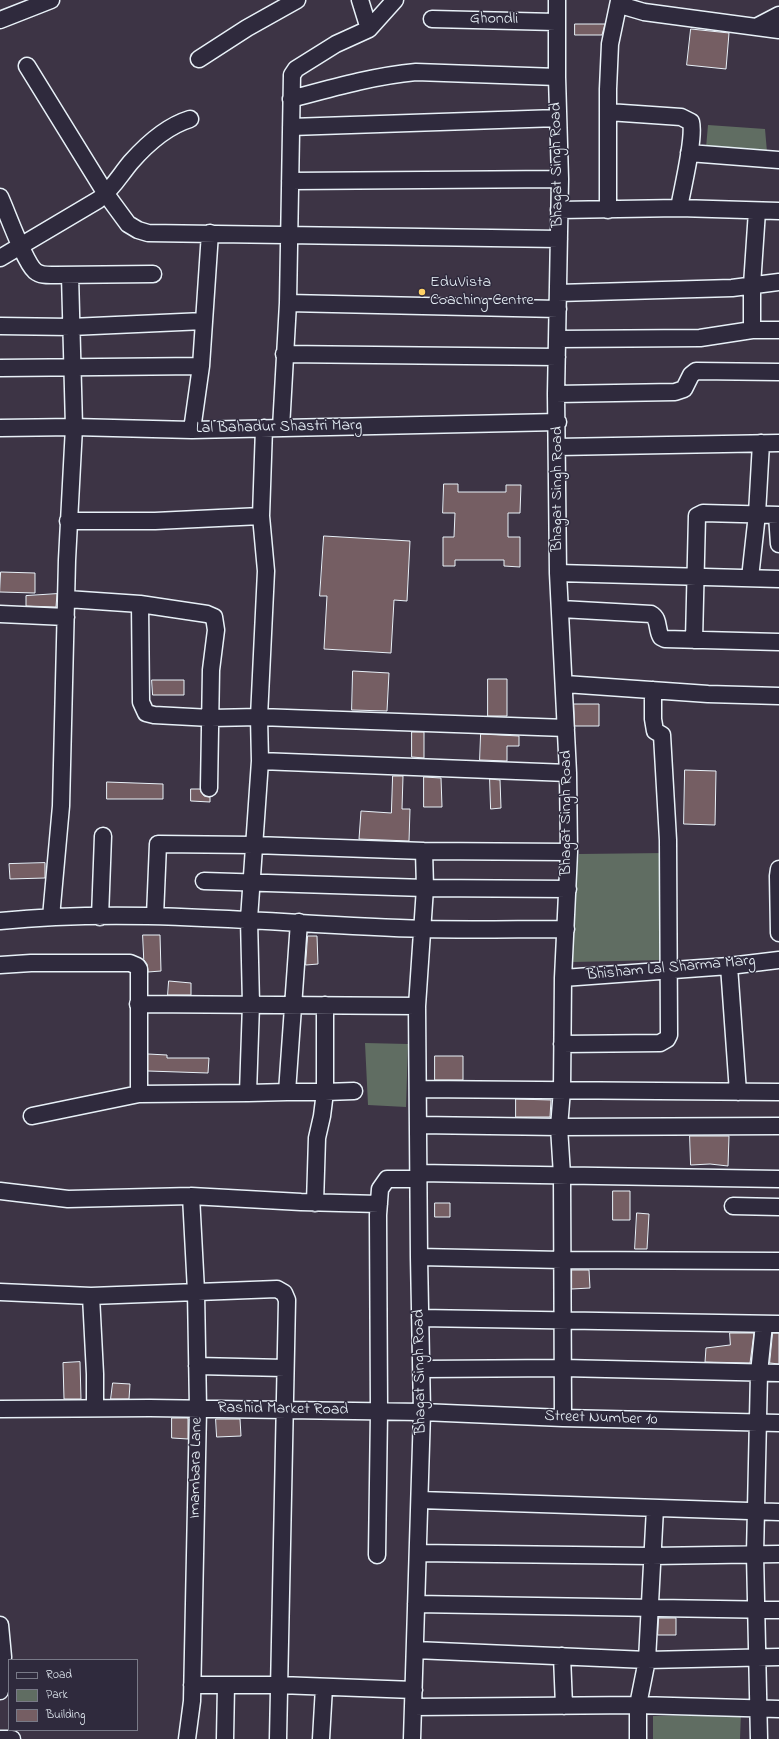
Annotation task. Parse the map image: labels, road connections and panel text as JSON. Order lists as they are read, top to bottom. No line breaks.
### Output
{"streets":{"street":["Ghondli","Bhagat Singh Road","Lal Bahadur Shastri Marg","Bhisham Lal Sharma Marg","Rashid Market Road","Street Number 10","Imambara Lane"]},"crossings":[["Ghondli","Bhagat Singh Road"],["Bhagat Singh Road","Lal Bahadur Shastri Marg"],["Bhagat Singh Road","Bhisham Lal Sharma Marg"],["Bhagat Singh Road","Rashid Market Road"],["Bhagat Singh Road","Street Number 10"],["Rashid Market Road","Street Number 10"],["Rashid Market Road","Imambara Lane"]],"places":["EduVista Coaching Centre"],"legend":["Road","Park","Building"]}
